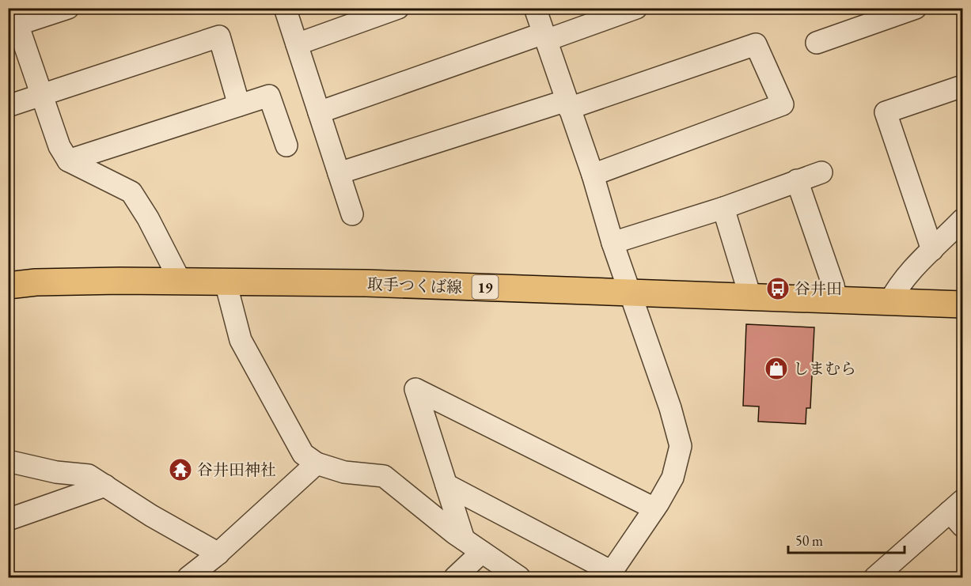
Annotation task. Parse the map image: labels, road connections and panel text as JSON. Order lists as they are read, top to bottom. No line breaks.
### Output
{"streets":{"main road":["取手つくば線","19"]},"places":{"bus stop":["谷井田"],"shop":["しまむら"],"temple":["谷井田神社"]},"scale_bar":"50 m"}
